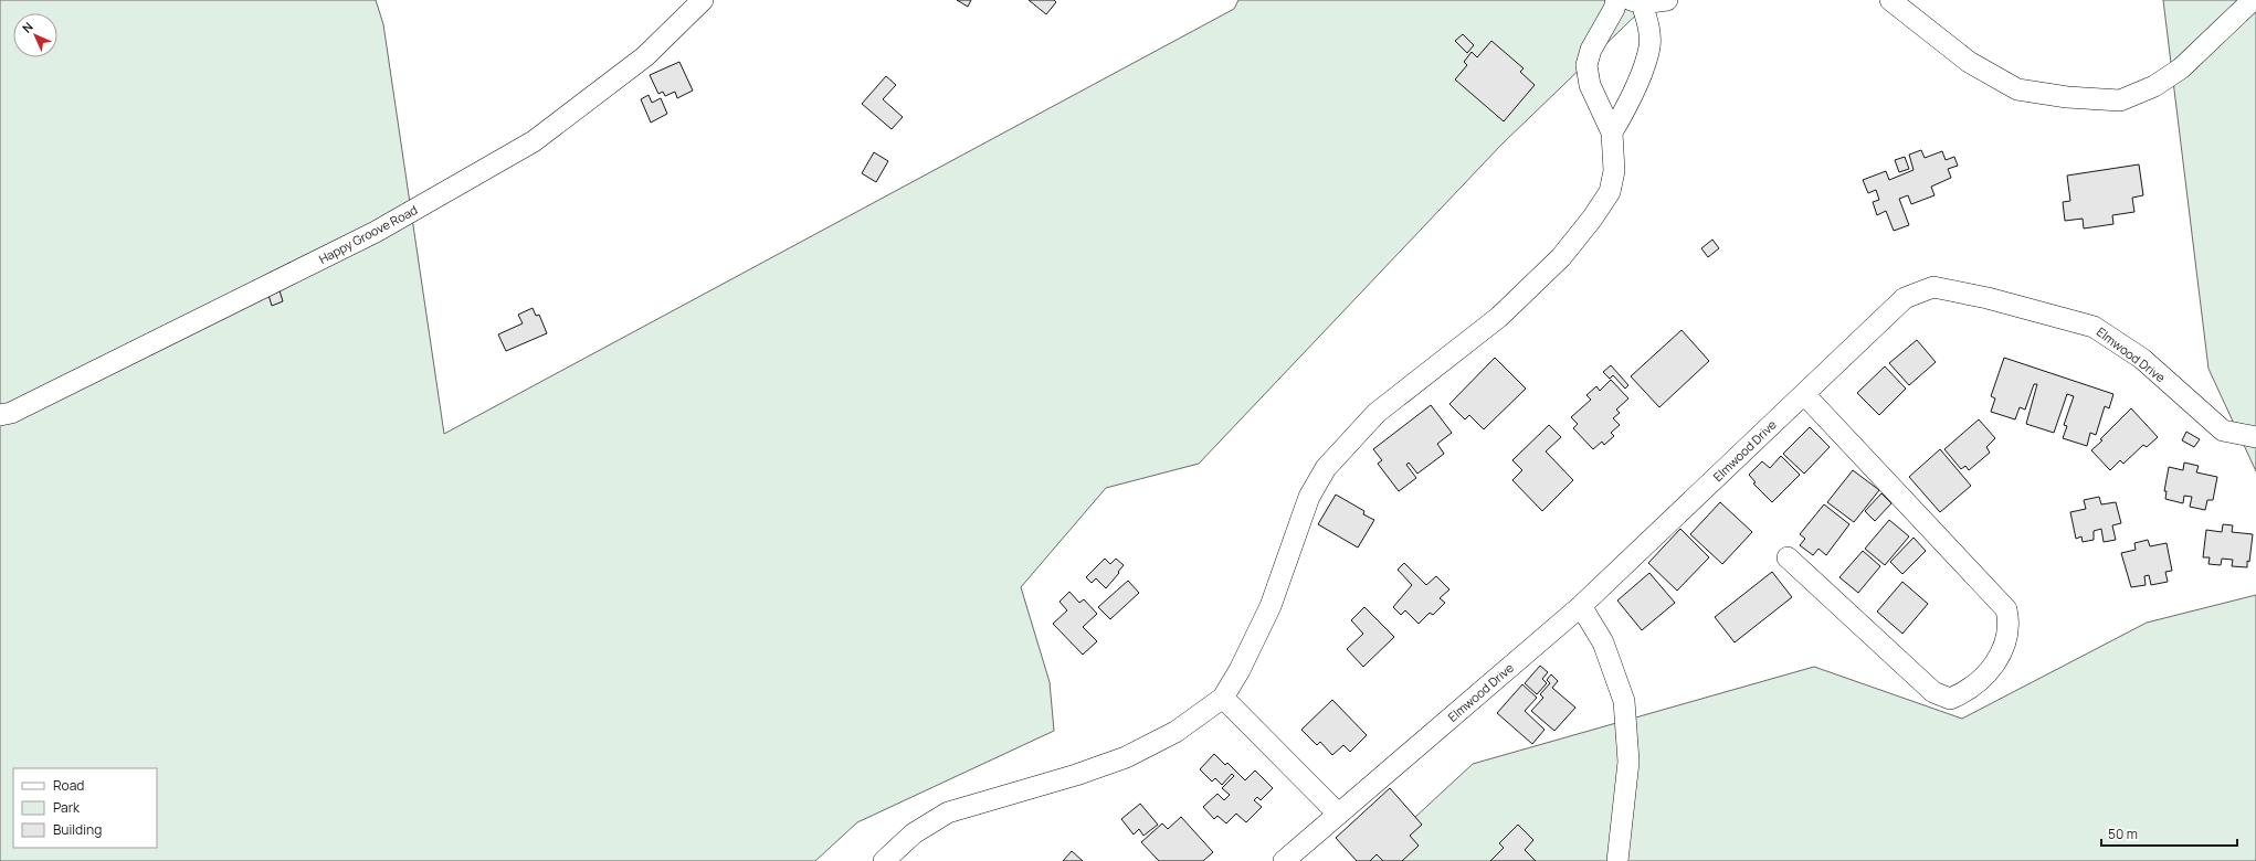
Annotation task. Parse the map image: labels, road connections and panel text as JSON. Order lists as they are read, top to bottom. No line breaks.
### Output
{"streets":{"street":["Happy Groove Road","Elmwood Drive"]},"legend":["Road","Park","Building"],"scale_bar":"50 m","north":"top left"}
